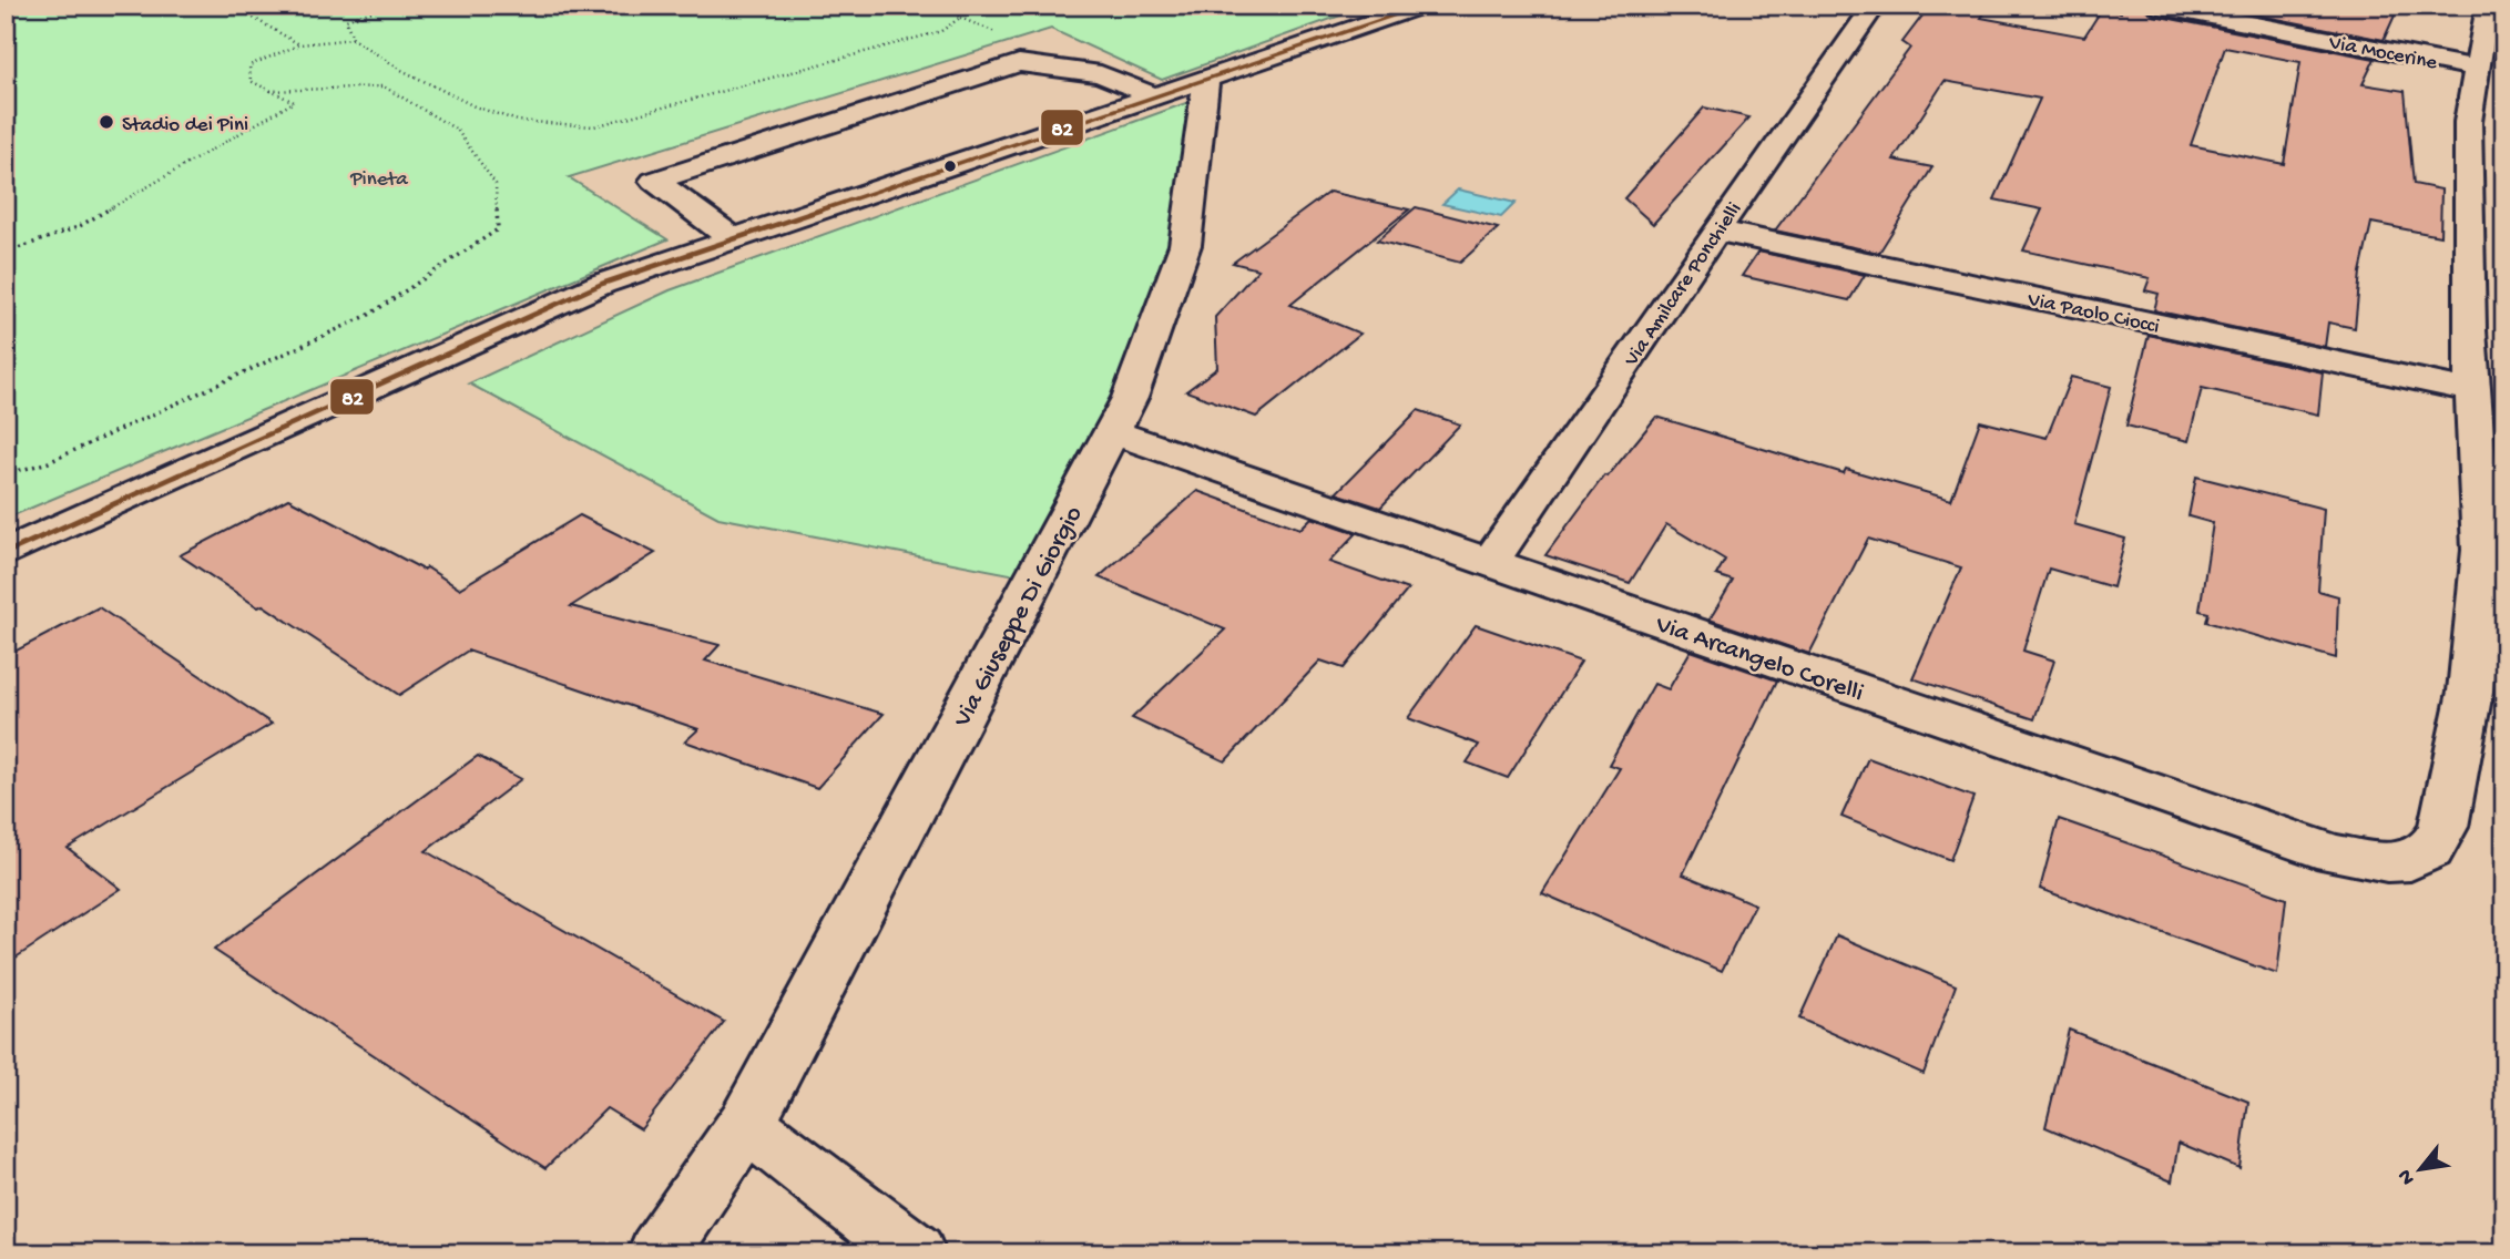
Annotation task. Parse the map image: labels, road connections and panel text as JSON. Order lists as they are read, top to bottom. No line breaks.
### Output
{"streets":{"street":["Via Mocerine","Via Amilcare Ponchielli","Via Paolo Ciocci","Via Giuseppe Di Giorgio","Via Arcangelo Corelli"]},"crossings":[["Via Amilcare Ponchielli","Via Paolo Ciocci"],["Via Amilcare Ponchielli","Via Arcangelo Corelli"],["Via Paolo Ciocci","Via Arcangelo Corelli"],["Via Giuseppe Di Giorgio","Via Arcangelo Corelli"]],"parks":["Pineta"],"places":["Stadio dei Pini"],"lines":["transit line 82"],"north":"bottom left"}
